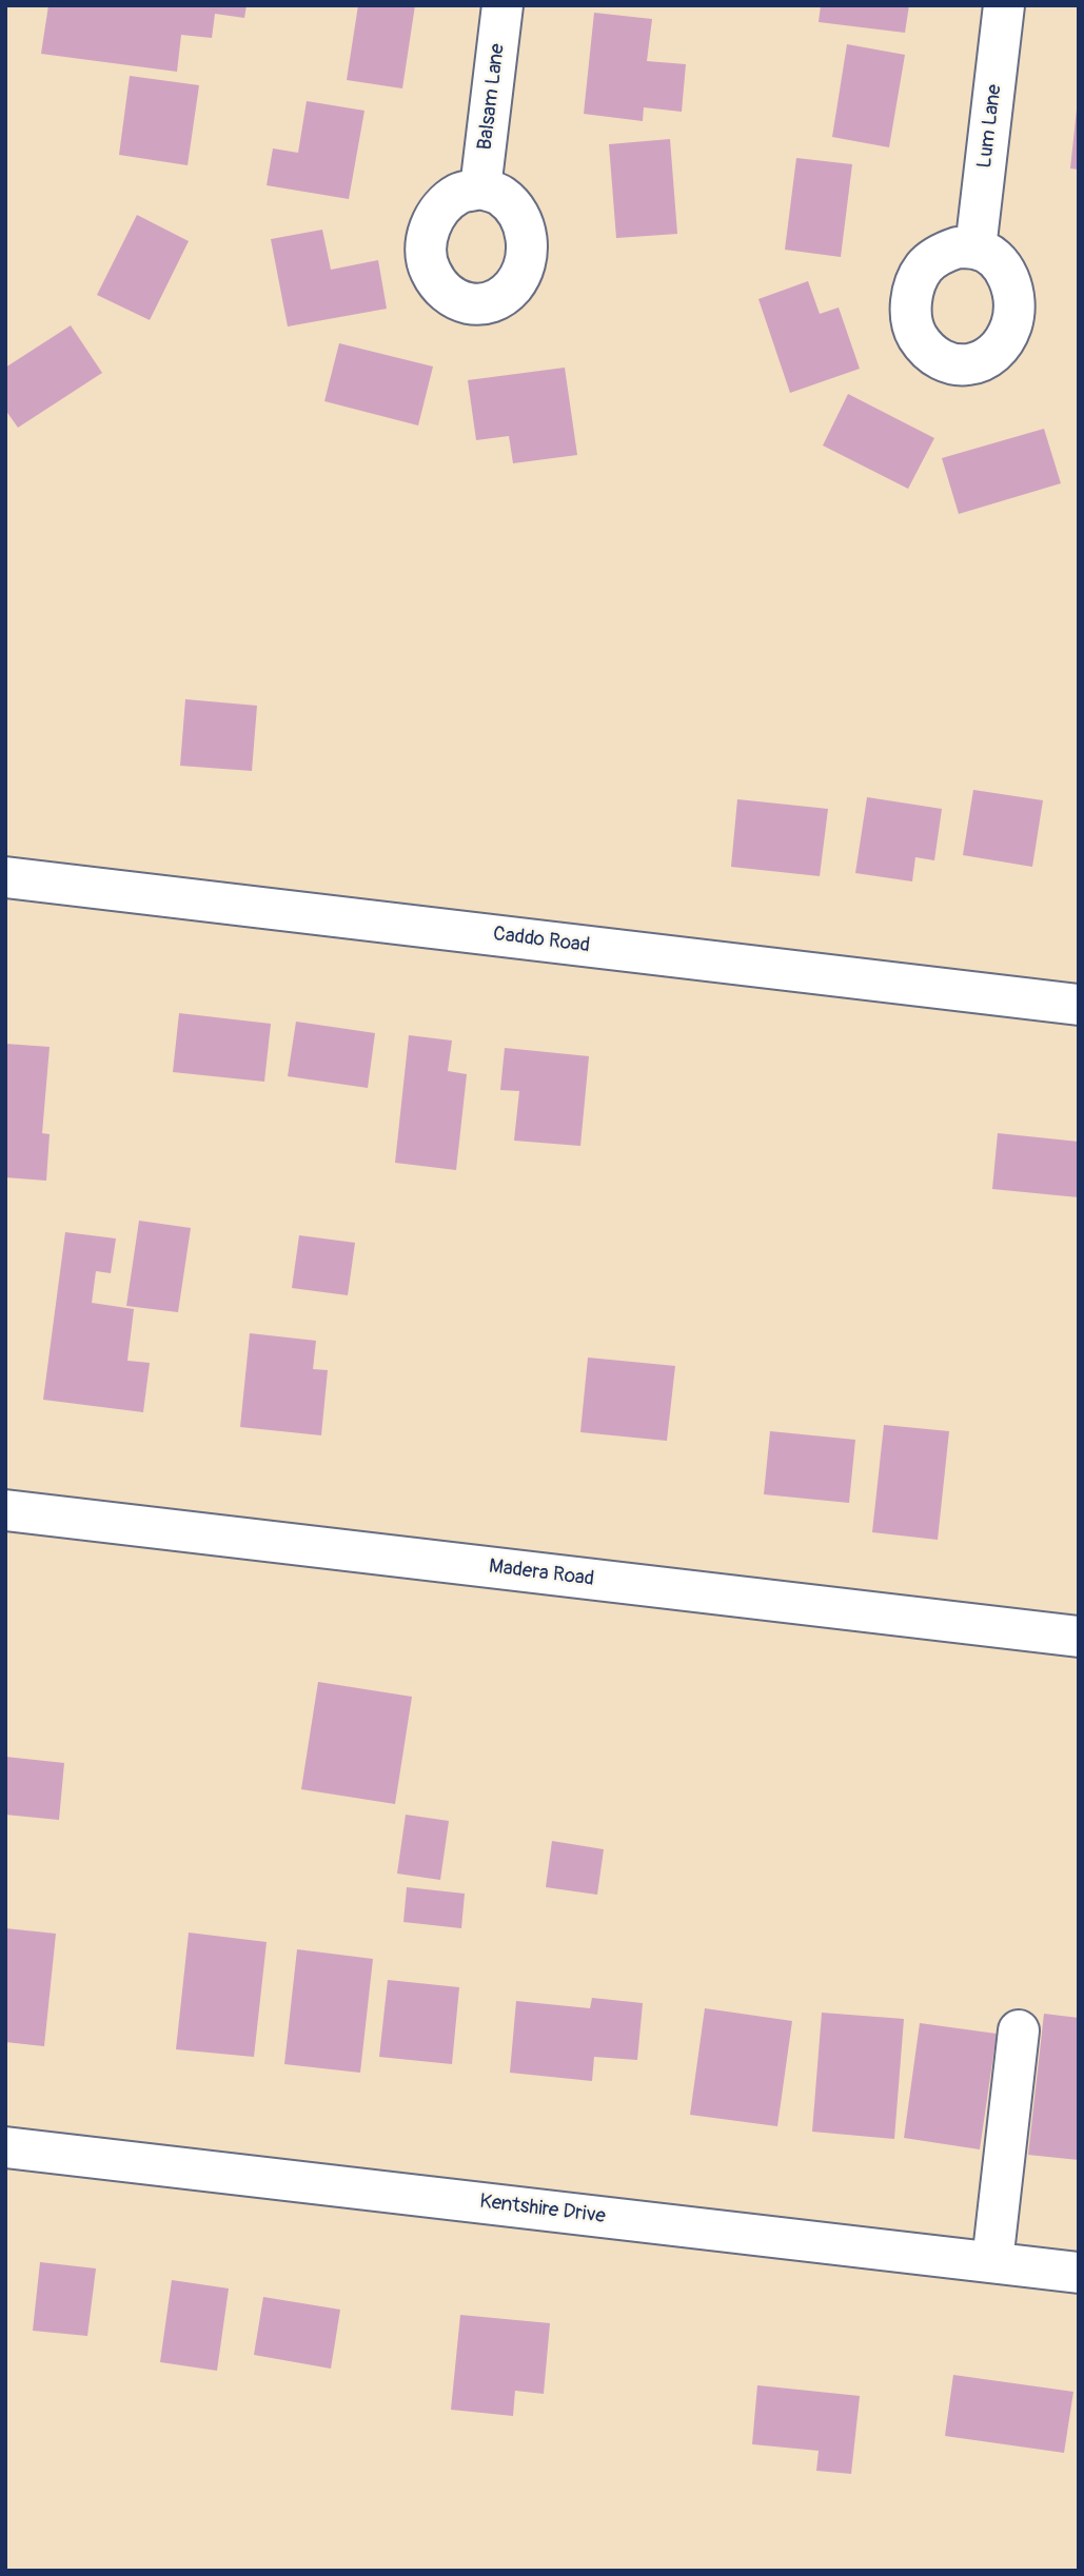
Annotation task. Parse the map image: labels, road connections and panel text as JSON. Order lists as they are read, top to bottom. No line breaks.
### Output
{"streets":{"street":["Balsam Lane","Lum Lane","Caddo Road","Madera Road","Kentshire Drive"]}}
